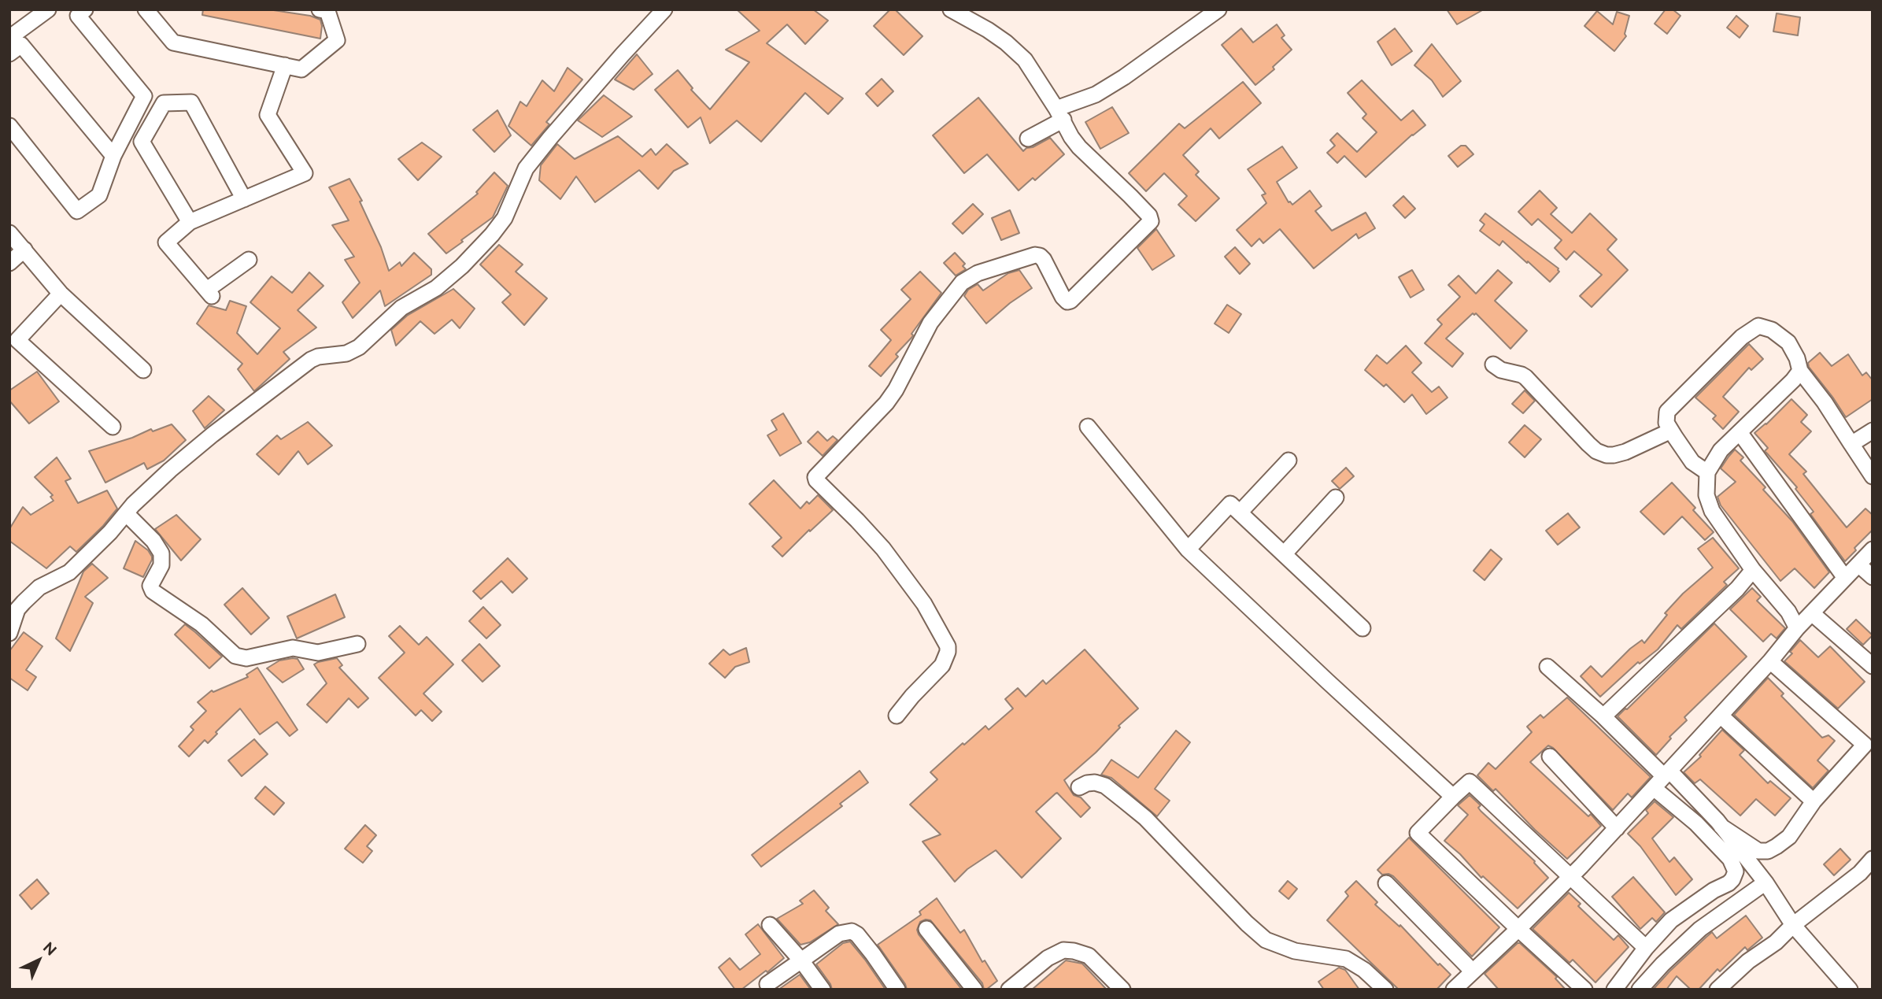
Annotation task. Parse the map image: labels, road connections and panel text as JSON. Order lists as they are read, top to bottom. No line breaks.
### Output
{"north":"top right"}
